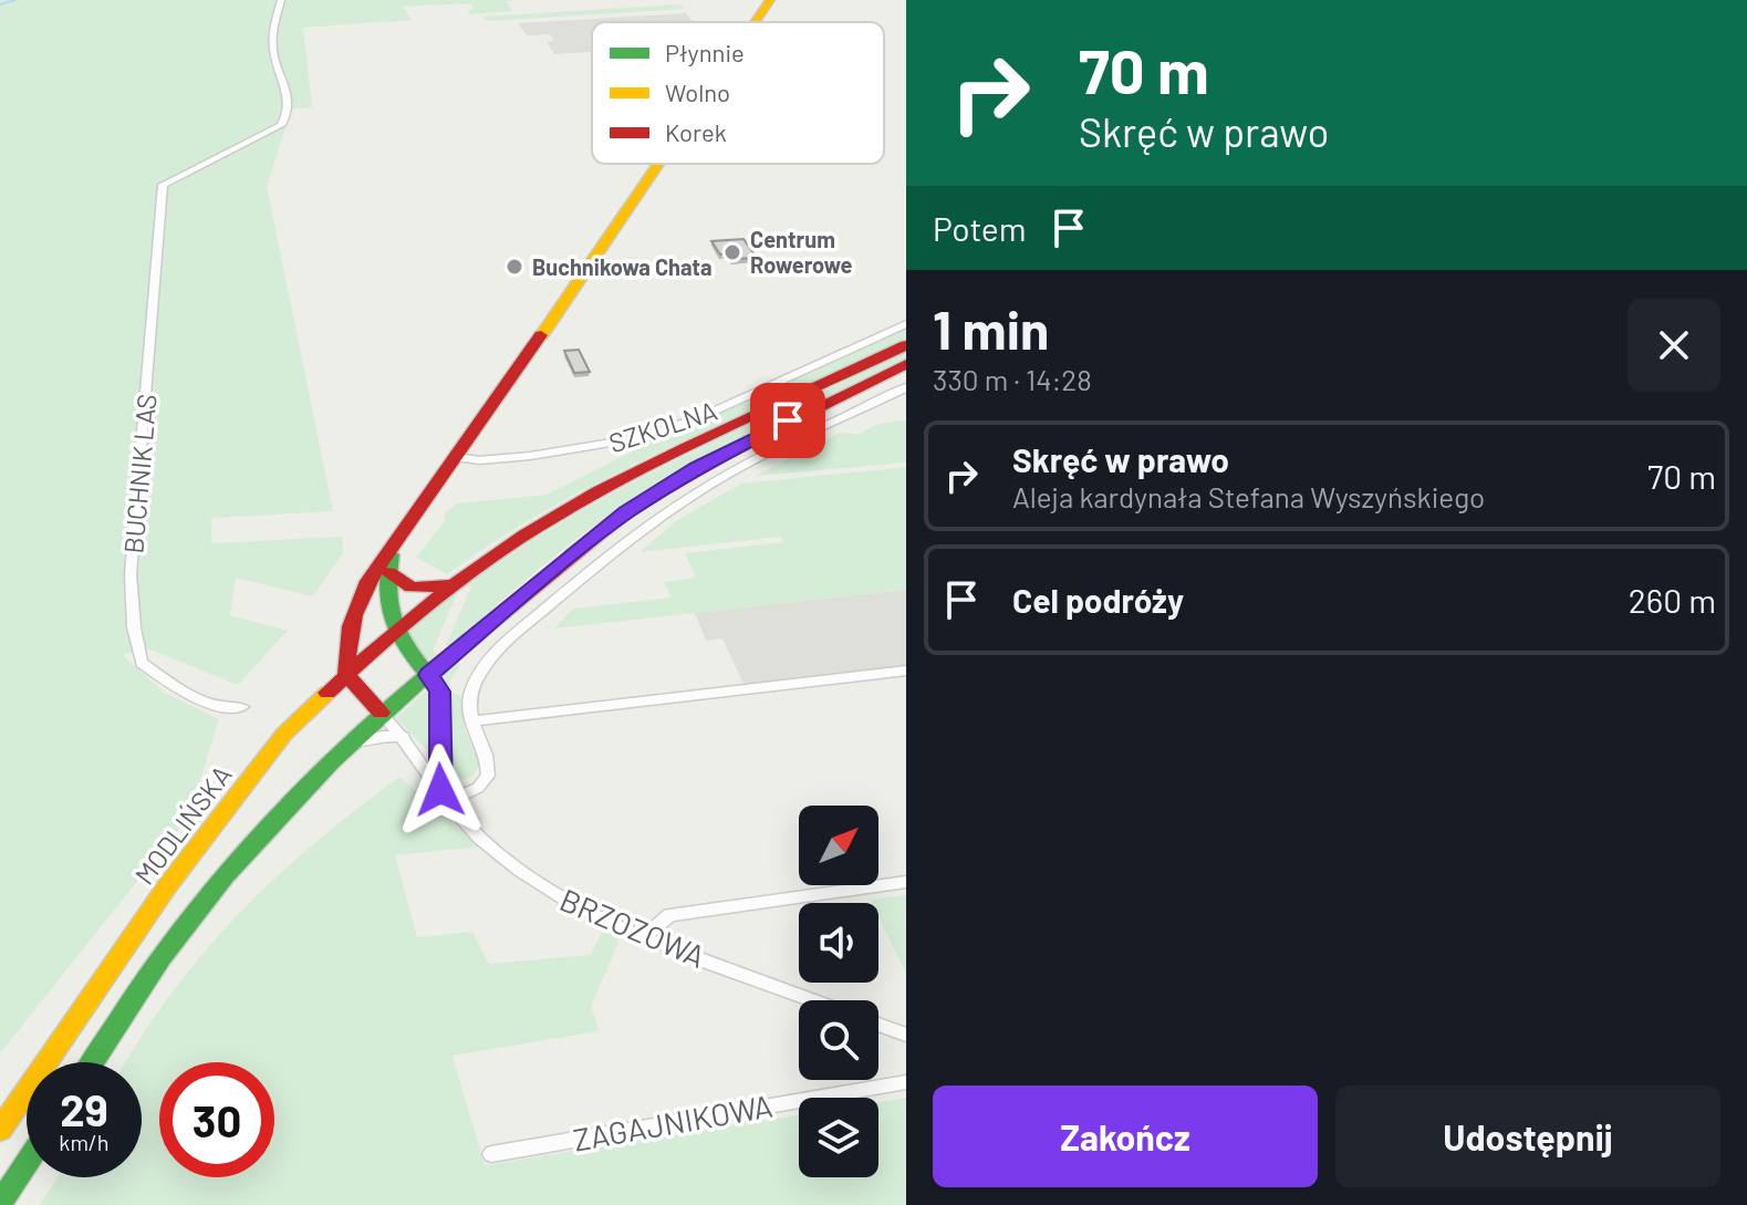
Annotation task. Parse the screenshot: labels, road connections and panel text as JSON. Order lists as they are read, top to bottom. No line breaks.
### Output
{"streets":{"main road":["MODLIŃSKA"],"street":["SZKOLNA","BUCHNIK LAS","BRZOZOWA","ZAGAJNIKOWA"]},"places":["Centrum Rowerowe","Buchnikowa Chata"],"legend":["Płynnie","Wolno","Korek"],"north":"top right","page":{"turn":["70 m","Skręć w prawo"],"then":"Potem","heading":["1 min","330 m · 14:28"],"list":[{"name":"Skręć w prawo","note":"Aleja kardynała Stefana Wyszyńskiego","value":"70 m"},{"name":"Cel podróży","value":"260 m"}],"speed":"29 km/h","limit":"30","buttons":["Zakończ","Udostępnij"]}}
